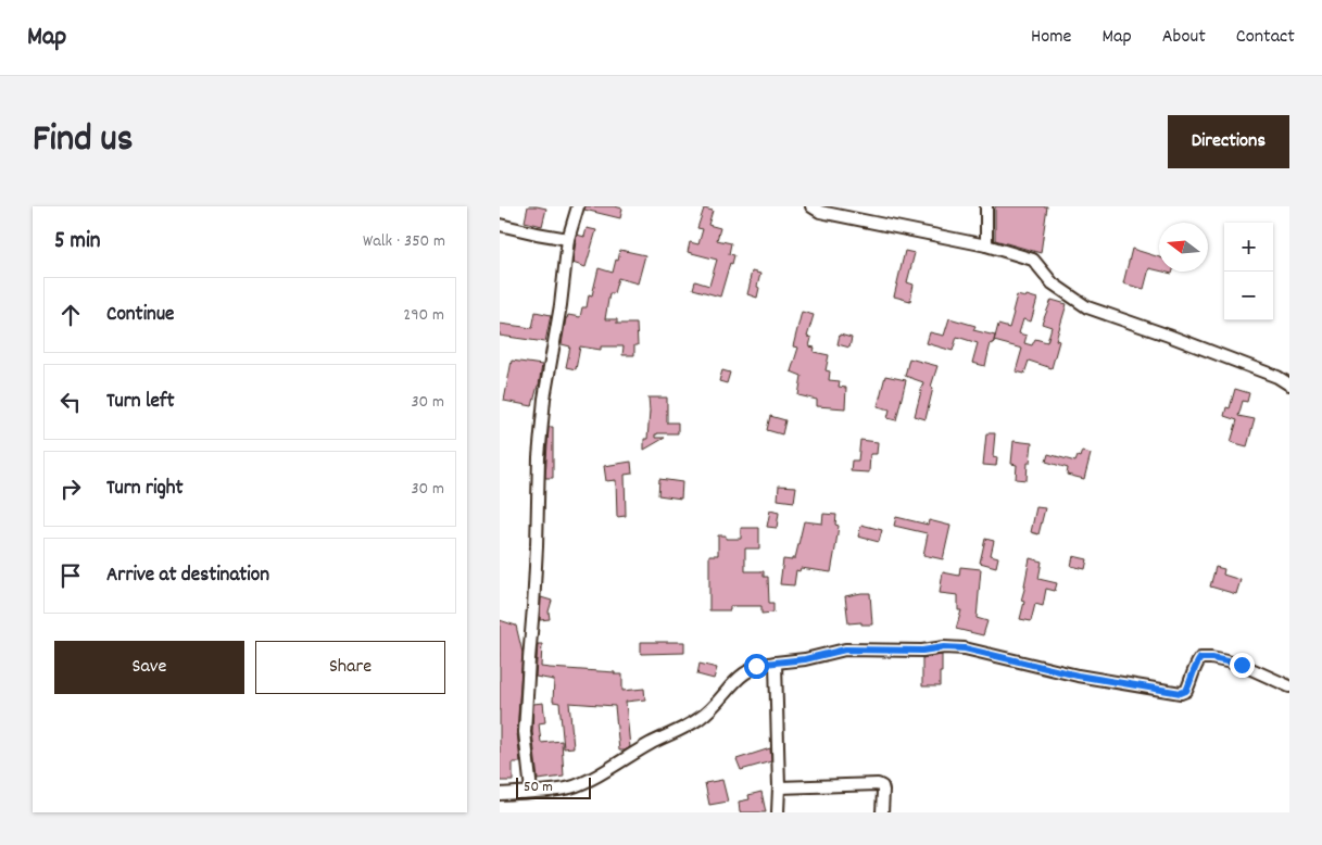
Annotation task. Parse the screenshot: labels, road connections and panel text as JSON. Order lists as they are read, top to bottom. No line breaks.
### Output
{"scale_bar":"50 m","north":"left","page":{"header":"Map","nav":["Home","Map","About","Contact"],"title":"Find us","buttons":["Directions",["Save","Share"]],"heading":["5 min","Walk · 350 m"],"map_buttons":["+","−"],"list":[["Continue","290 m"],["Turn left","30 m"],["Turn right","30 m"],"Arrive at destination"],"scale":"50 m"}}
